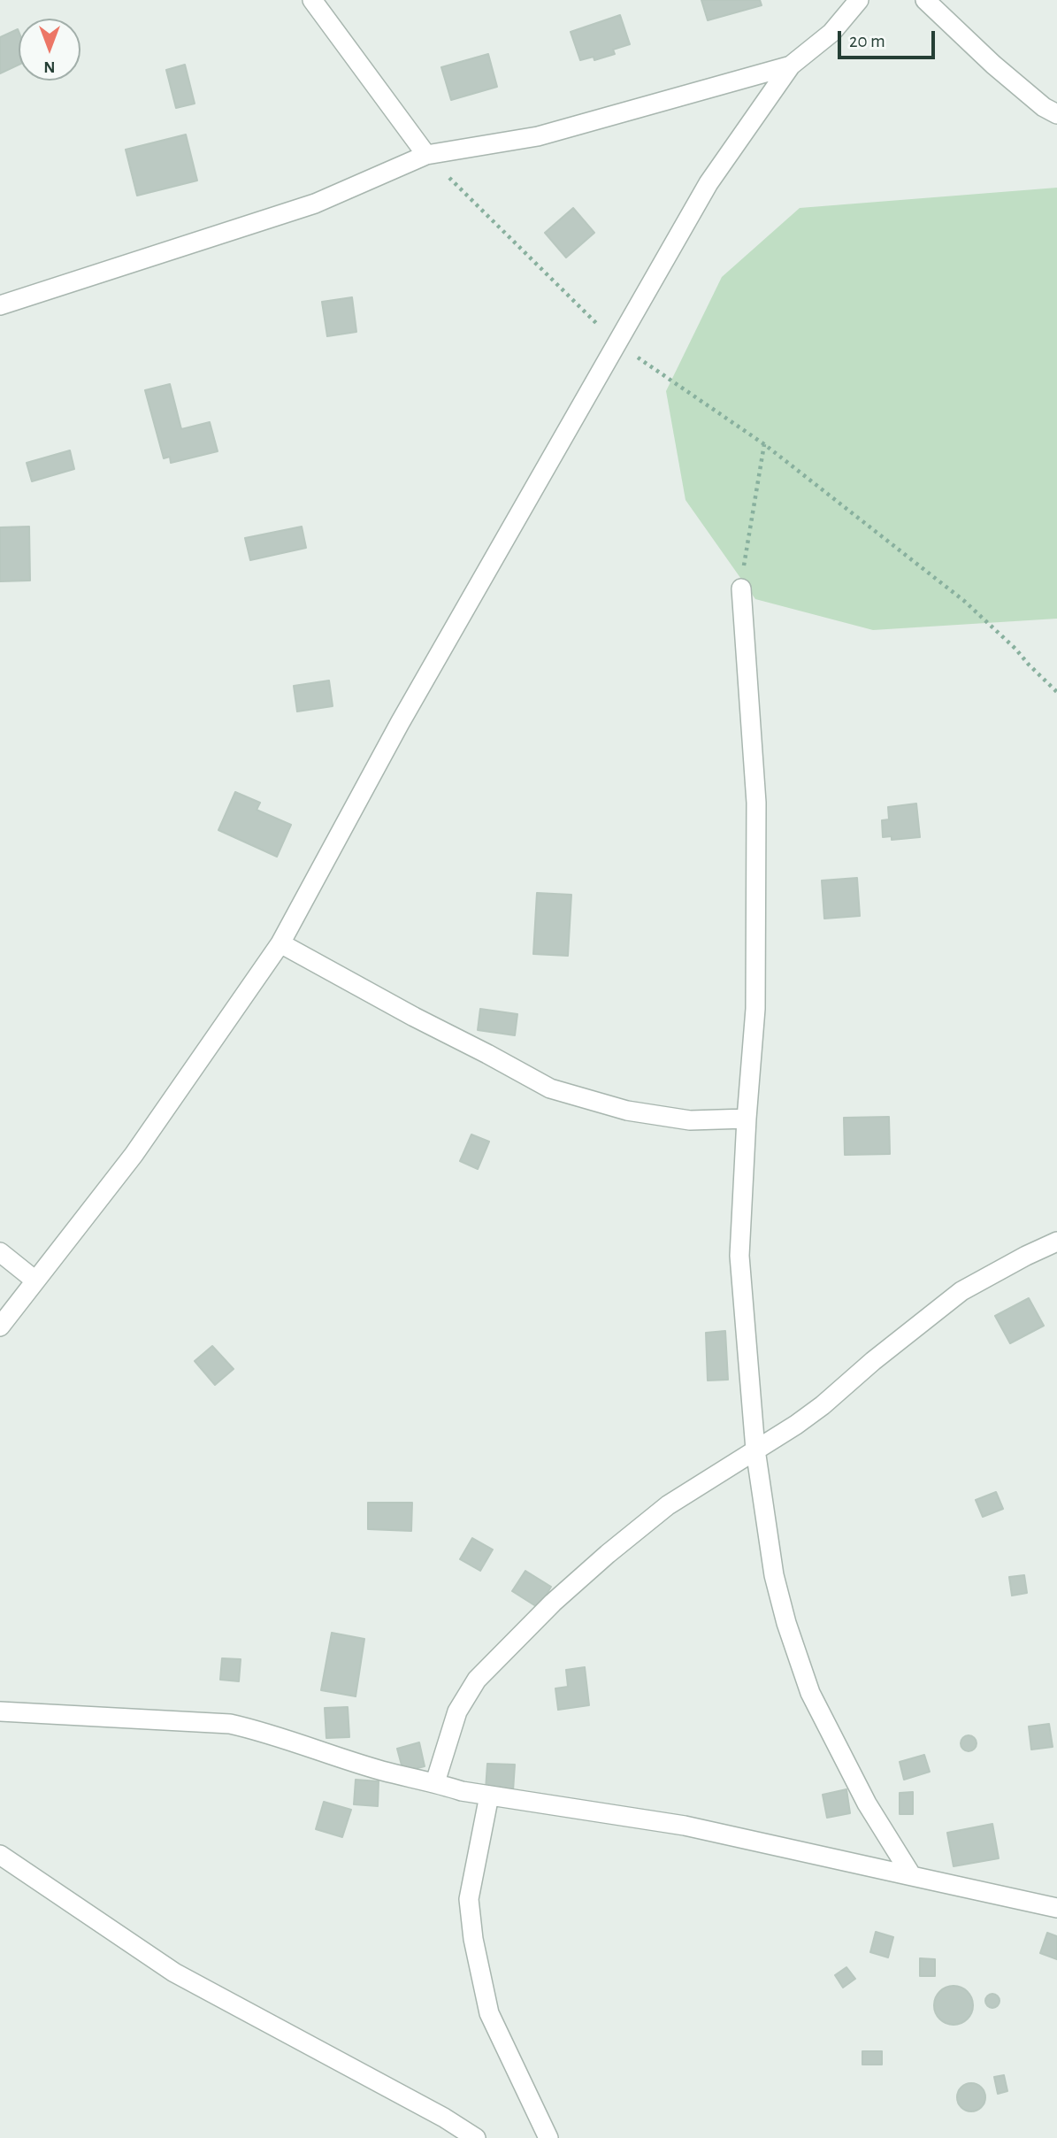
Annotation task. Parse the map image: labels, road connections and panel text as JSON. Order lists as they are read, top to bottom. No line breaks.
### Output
{"scale_bar":"20 m","north":"bottom"}
